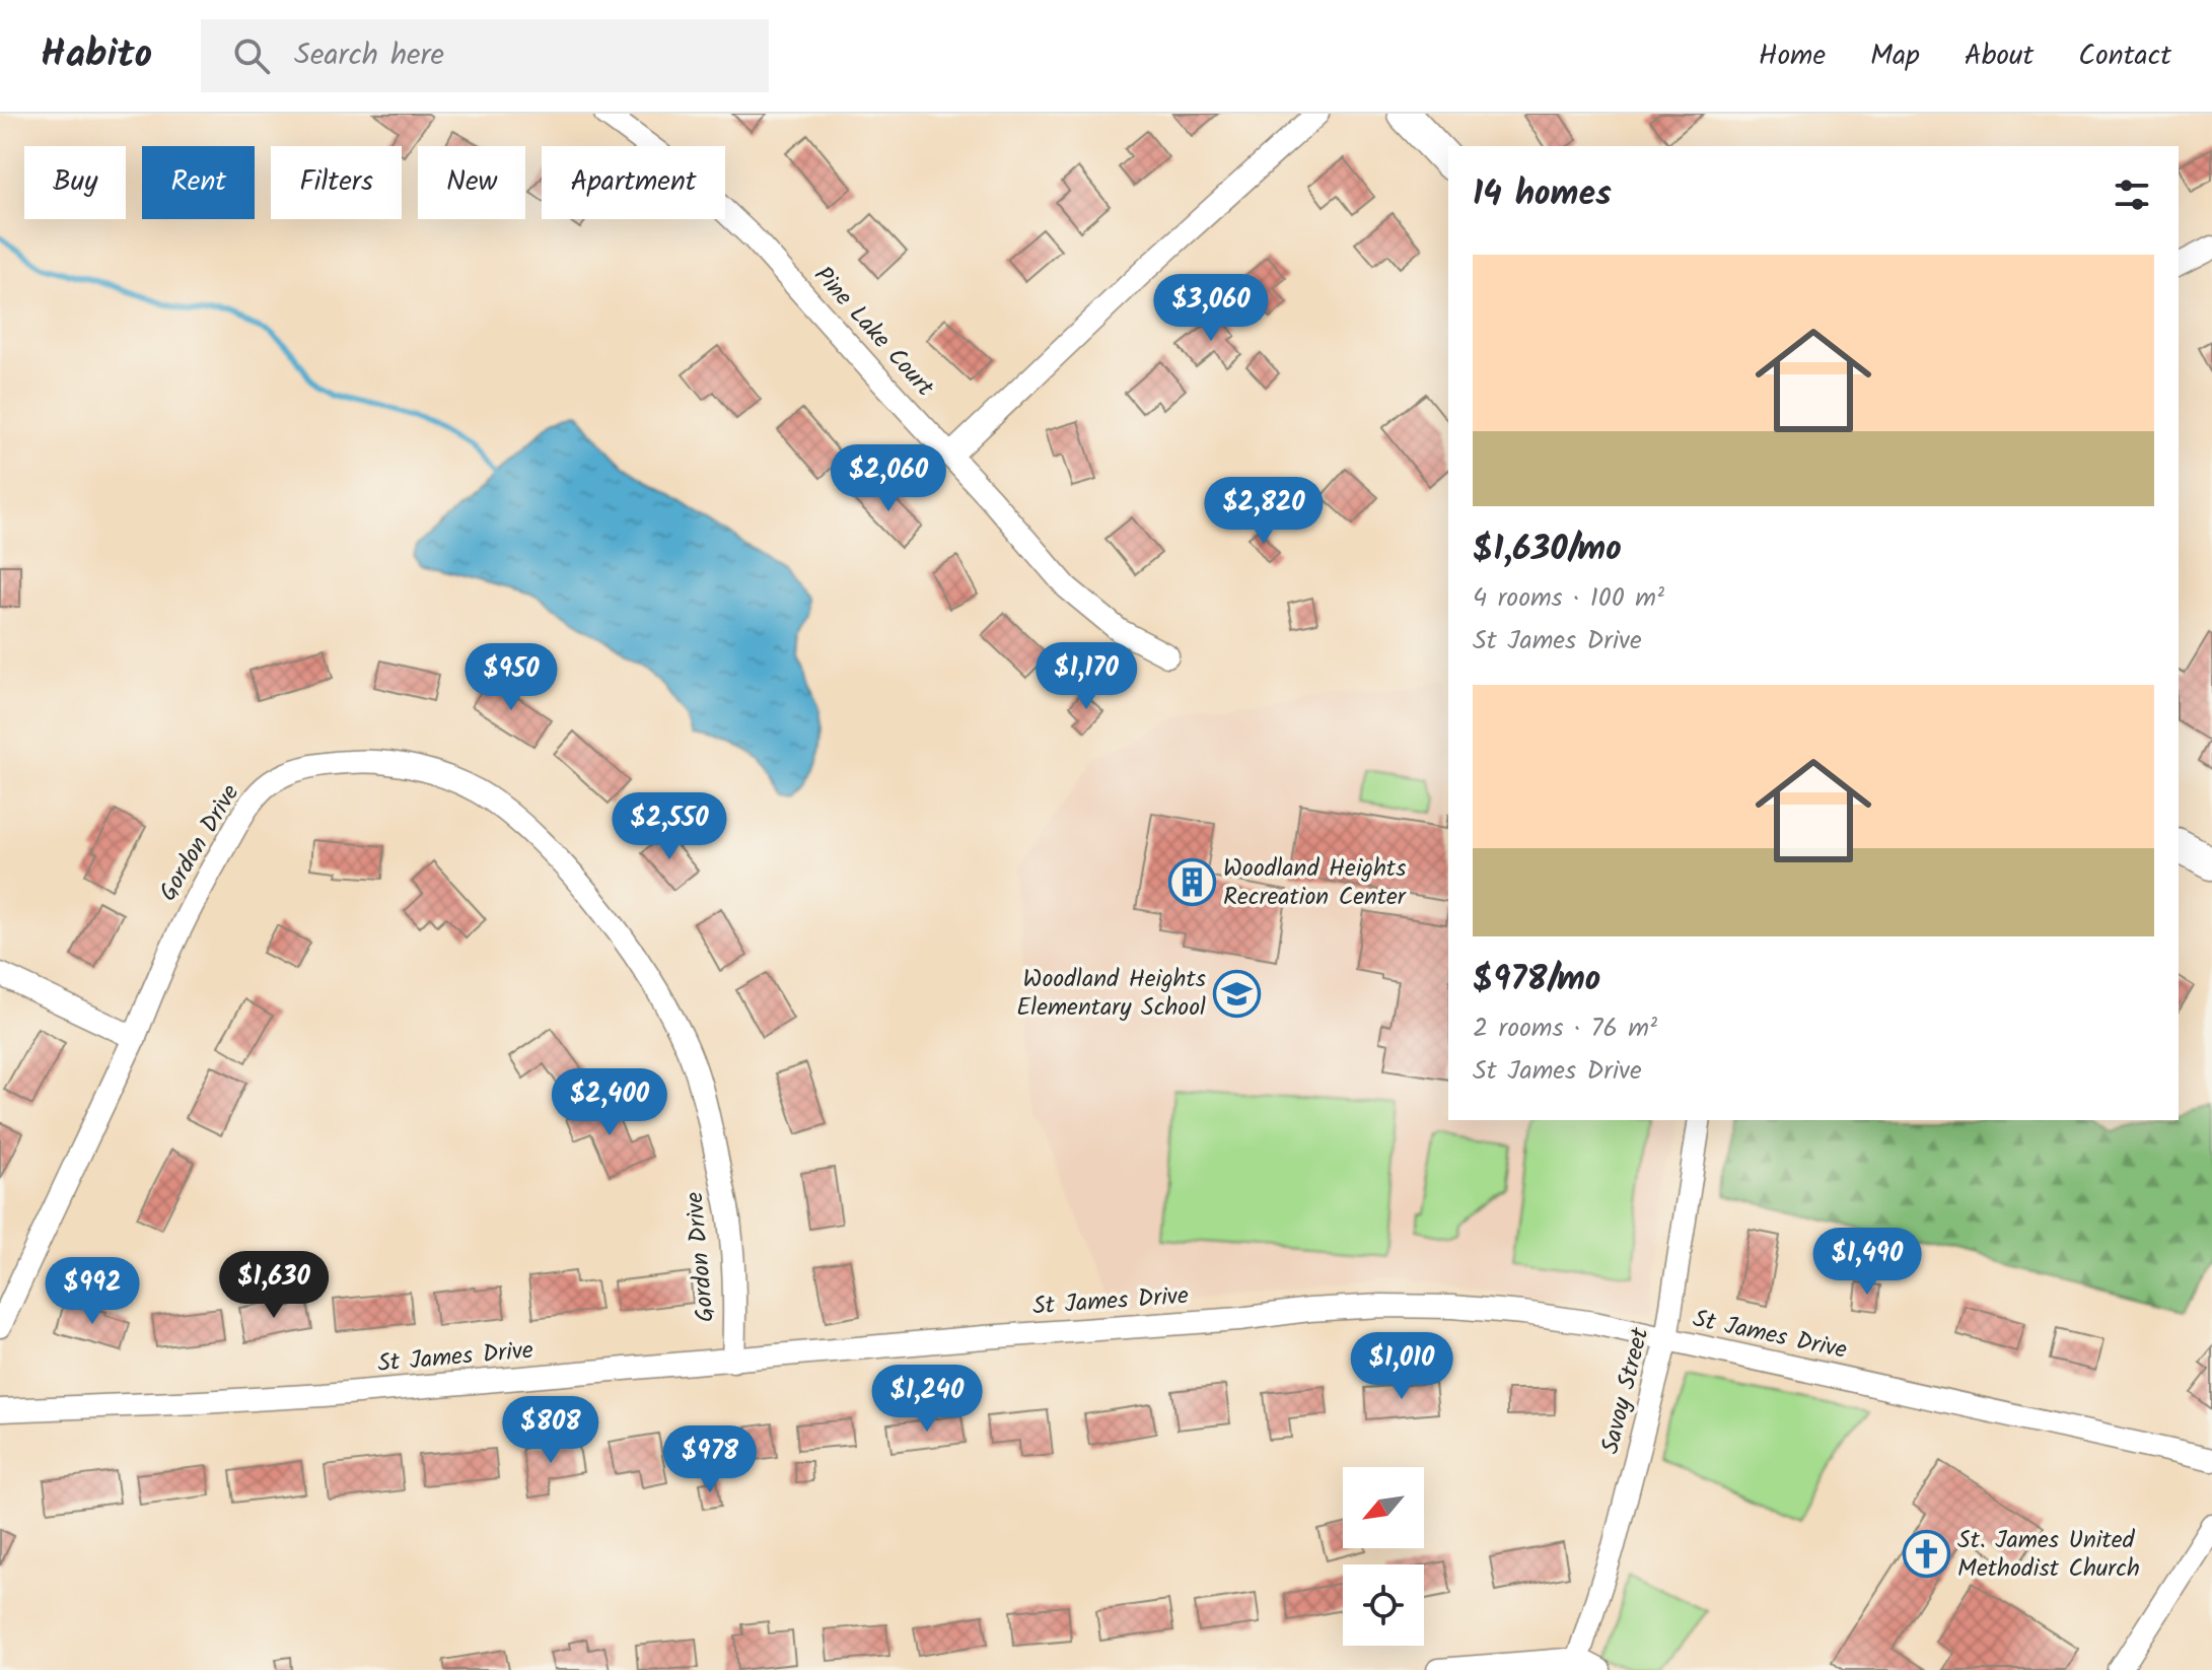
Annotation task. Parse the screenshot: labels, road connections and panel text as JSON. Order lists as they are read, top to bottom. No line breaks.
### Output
{"streets":{"street":["Pine Lake Court","Gordon Drive","St James Drive","Savoy Street"]},"crossings":[["Gordon Drive","St James Drive"],["St James Drive","Savoy Street"]],"places":{"building":["Woodland Heights Recreation Center"],"school or university":["Woodland Heights Elementary School"],"church":["St. James United Methodist Church"]},"north":"bottom left","page":{"header":"Habito","search":"Search here","nav":["Home","Map","About","Contact"],"chip":["Buy","Rent","Filters","New","Apartment"],"heading":"14 homes","list":[{"name":"$1,630/mo","note":"4 rooms · 100 m² · St James Drive"},{"name":"$978/mo","note":"2 rooms · 76 m² · St James Drive"}],"price":["$3,060","$2,060","$2,820","$1,170","$950","$2,550","$2,400","$1,490","$1,630","$992","$1,010","$1,240","$808","$978"]}}
